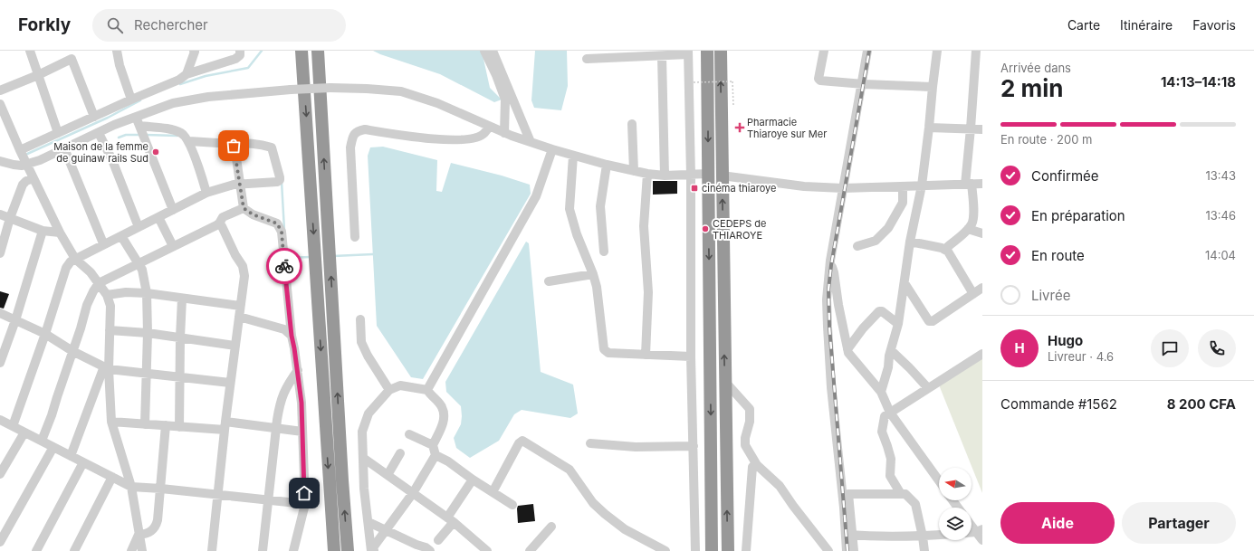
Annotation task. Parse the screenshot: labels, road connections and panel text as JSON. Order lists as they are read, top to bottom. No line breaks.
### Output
{"places":{"health":["Pharmacie Thiaroye sur Mer"],"other":["Maison de la femme de guinaw rails Sud","CEDEPS de THIAROYE"],"transit":["cinéma thiaroye"]},"north":"left","page":{"header":"Forkly","search":"Rechercher","nav":["Carte","Itinéraire","Favoris"],"heading":["2 min","Arrivée dans","14:13–14:18"],"panel":["Hugo","Livreur · 4.6","Commande #1562","8 200 CFA"],"bar":"En route · 200 m","list":[["Confirmée","13:43"],["En préparation","13:46"],["En route","14:04"],"Livrée"],"round":"H","buttons":["Aide","Partager"]}}
